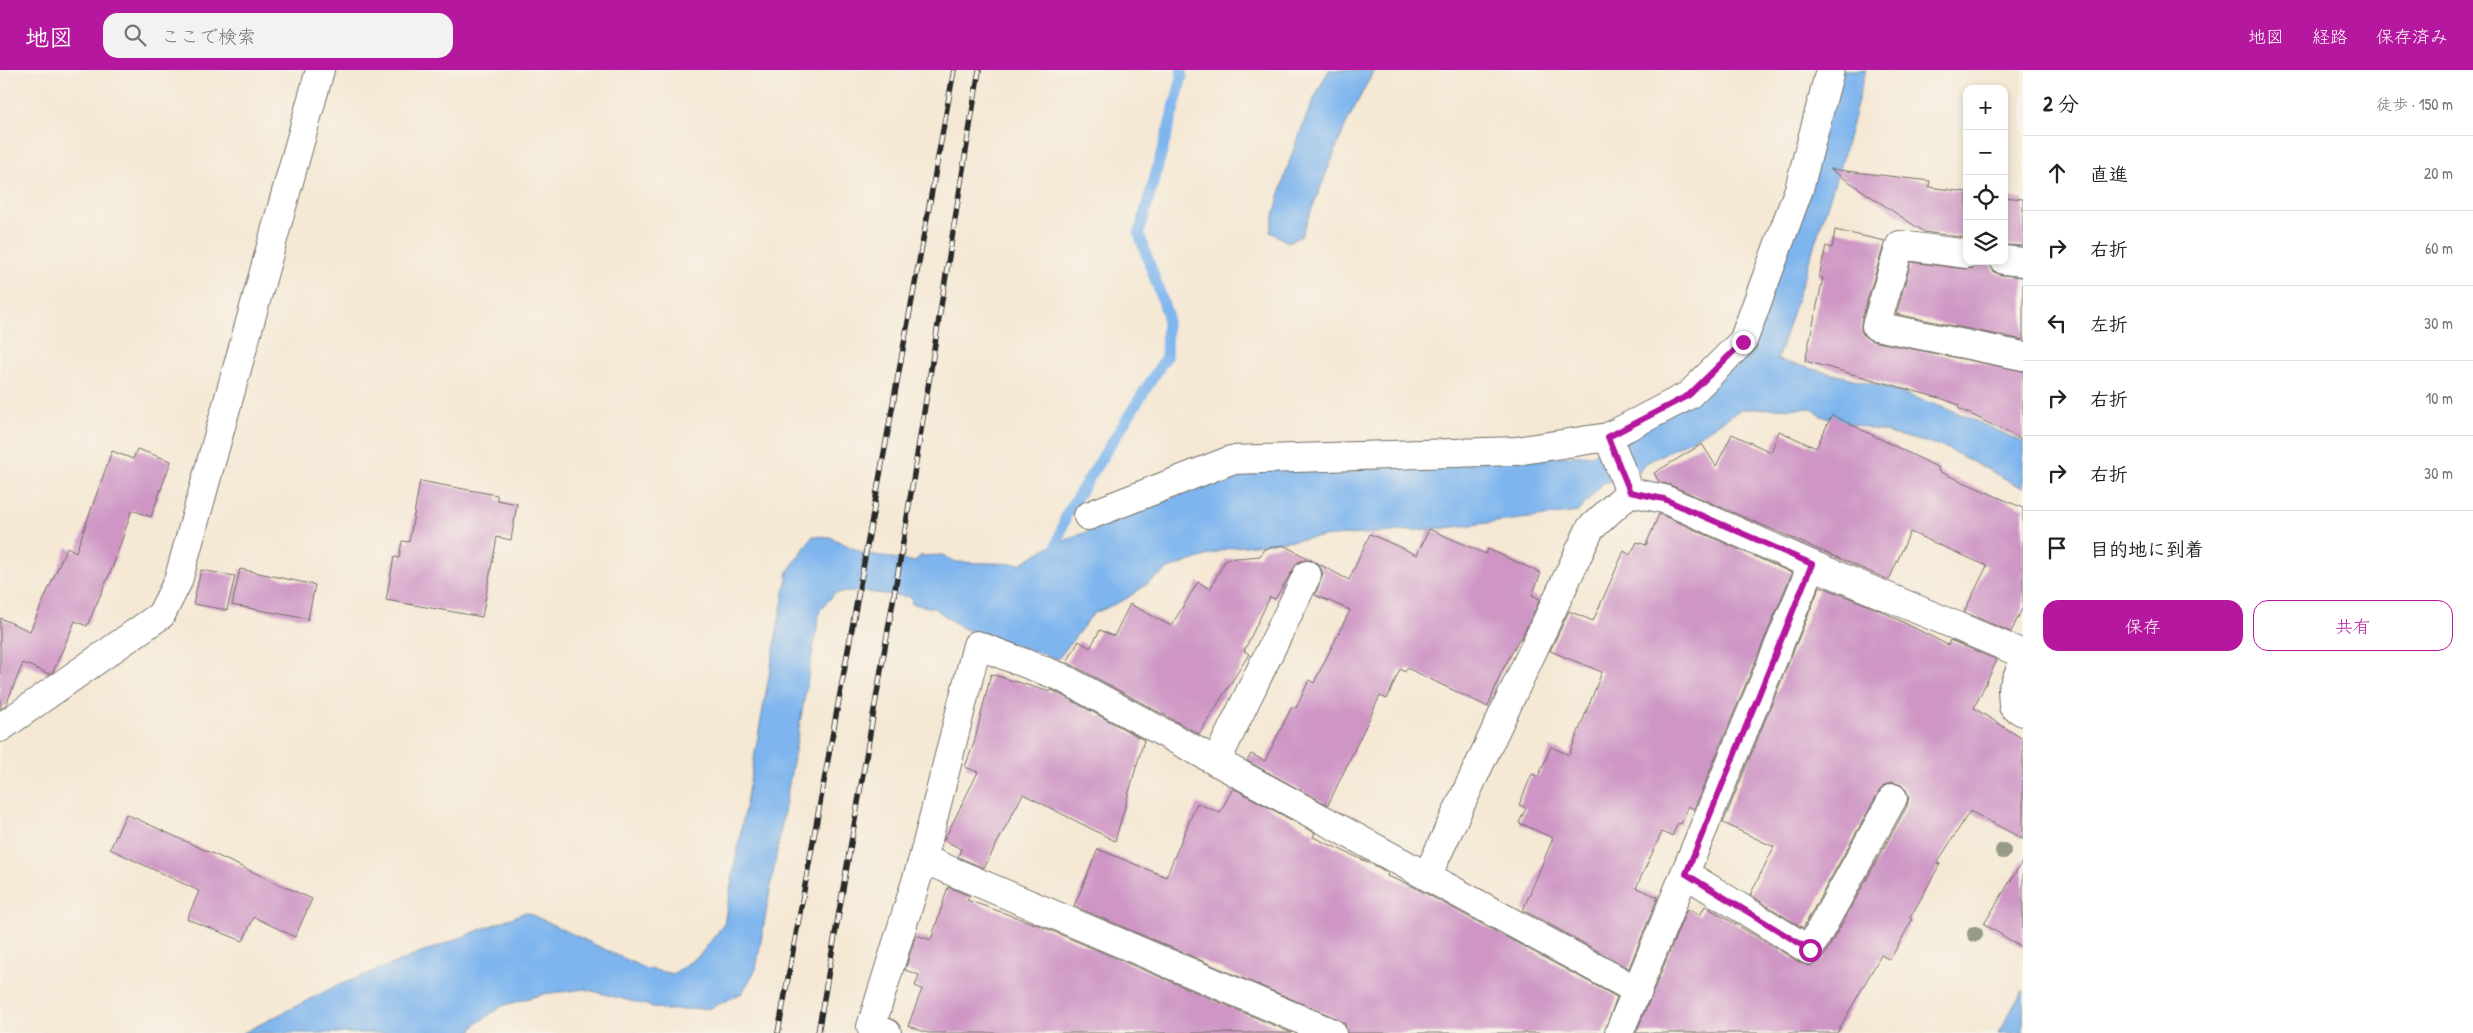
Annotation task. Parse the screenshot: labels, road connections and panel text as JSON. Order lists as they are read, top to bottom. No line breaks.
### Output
{"page":{"header":"地図","search":"ここで検索","nav":["地図","経路","保存済み"],"heading":["2 分","徒歩 · 150 m"],"map_buttons":["+","−"],"list":[["直進","20 m"],["右折","60 m"],["左折","30 m"],["右折","10 m"],["右折","30 m"],"目的地に到着"],"buttons":["保存","共有"]}}
